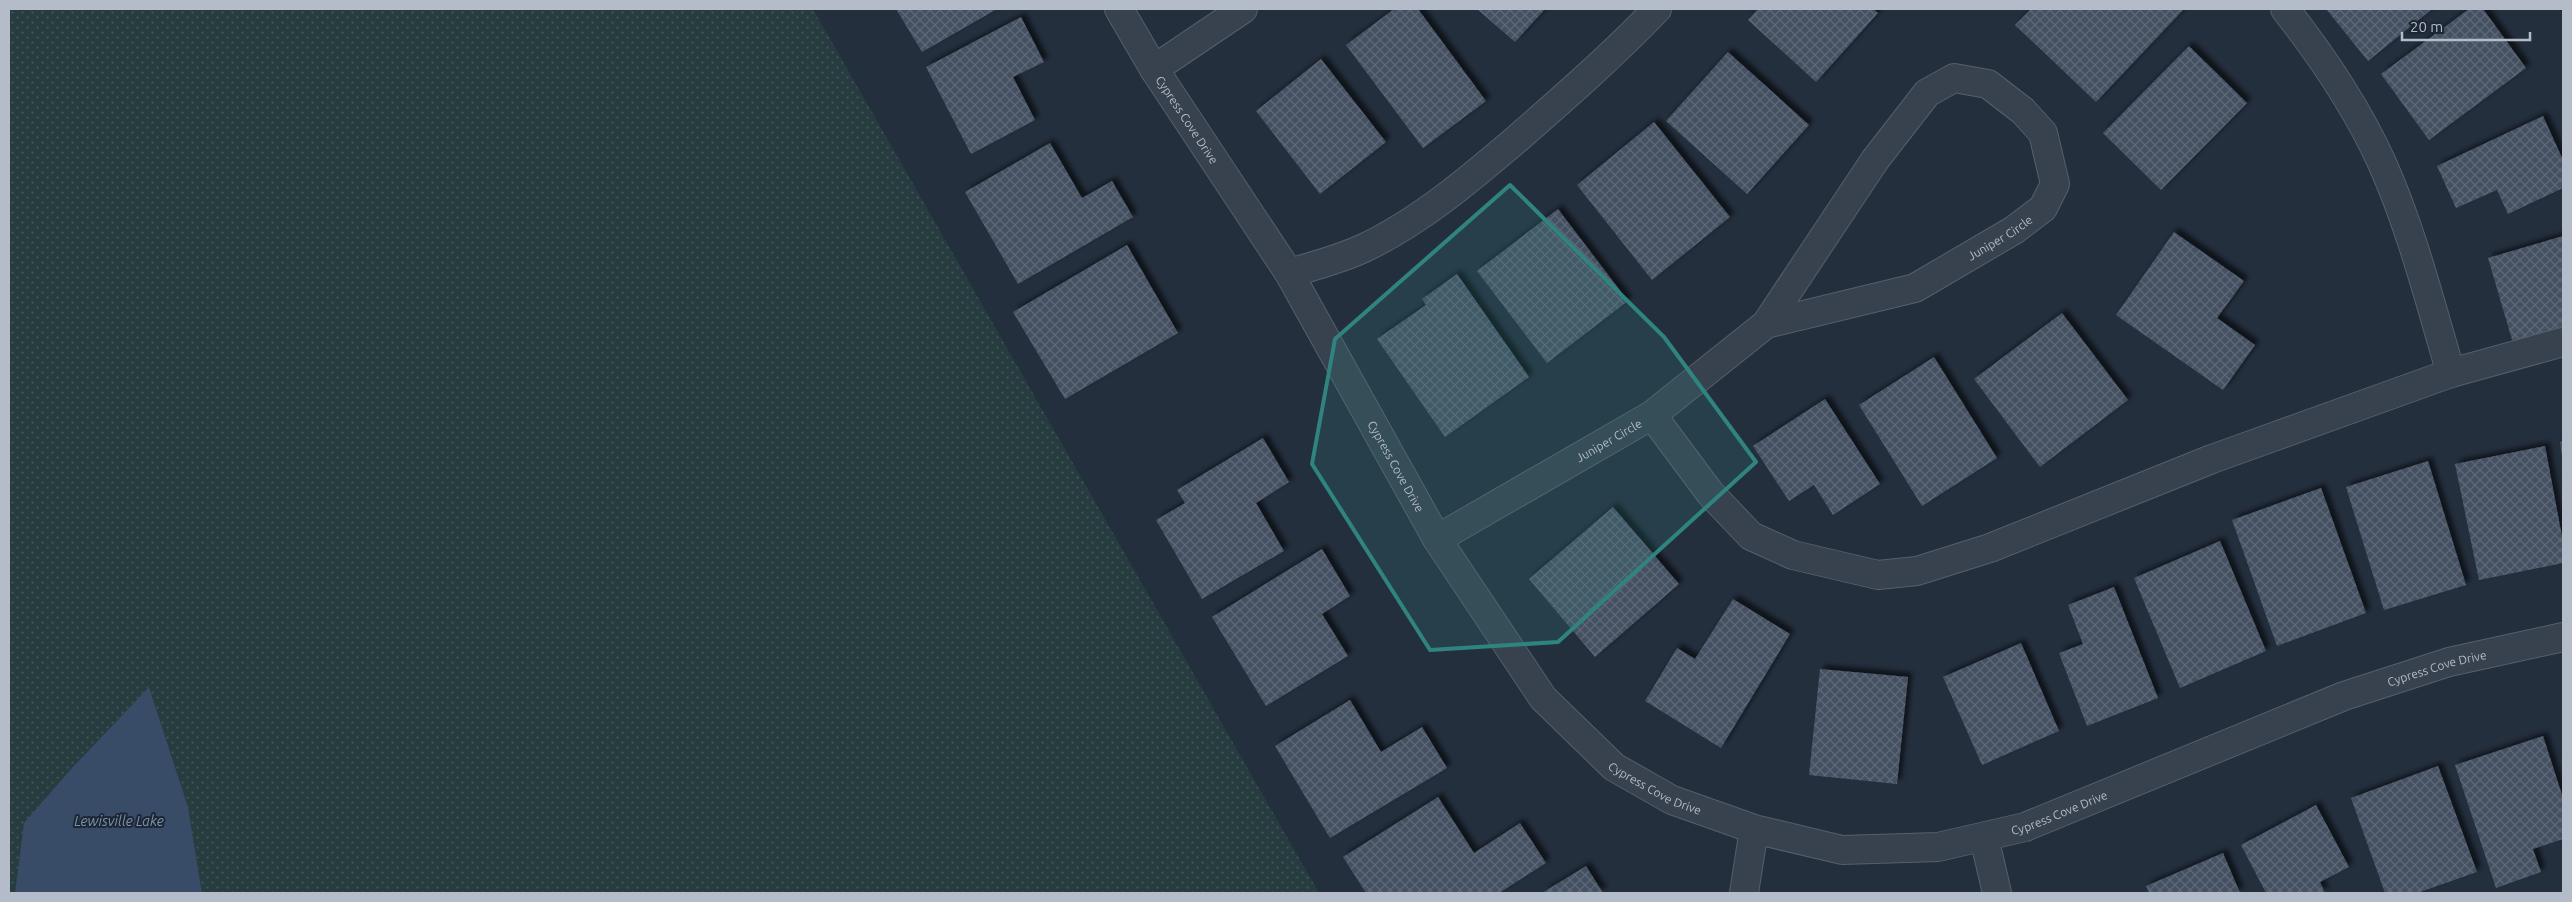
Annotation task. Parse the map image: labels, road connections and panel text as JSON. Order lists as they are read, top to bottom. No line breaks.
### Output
{"streets":{"street":["Cypress Cove Drive","Juniper Circle"]},"crossings":[["Cypress Cove Drive","Juniper Circle"]],"water":["Lewisville Lake"],"scale_bar":"20 m"}
